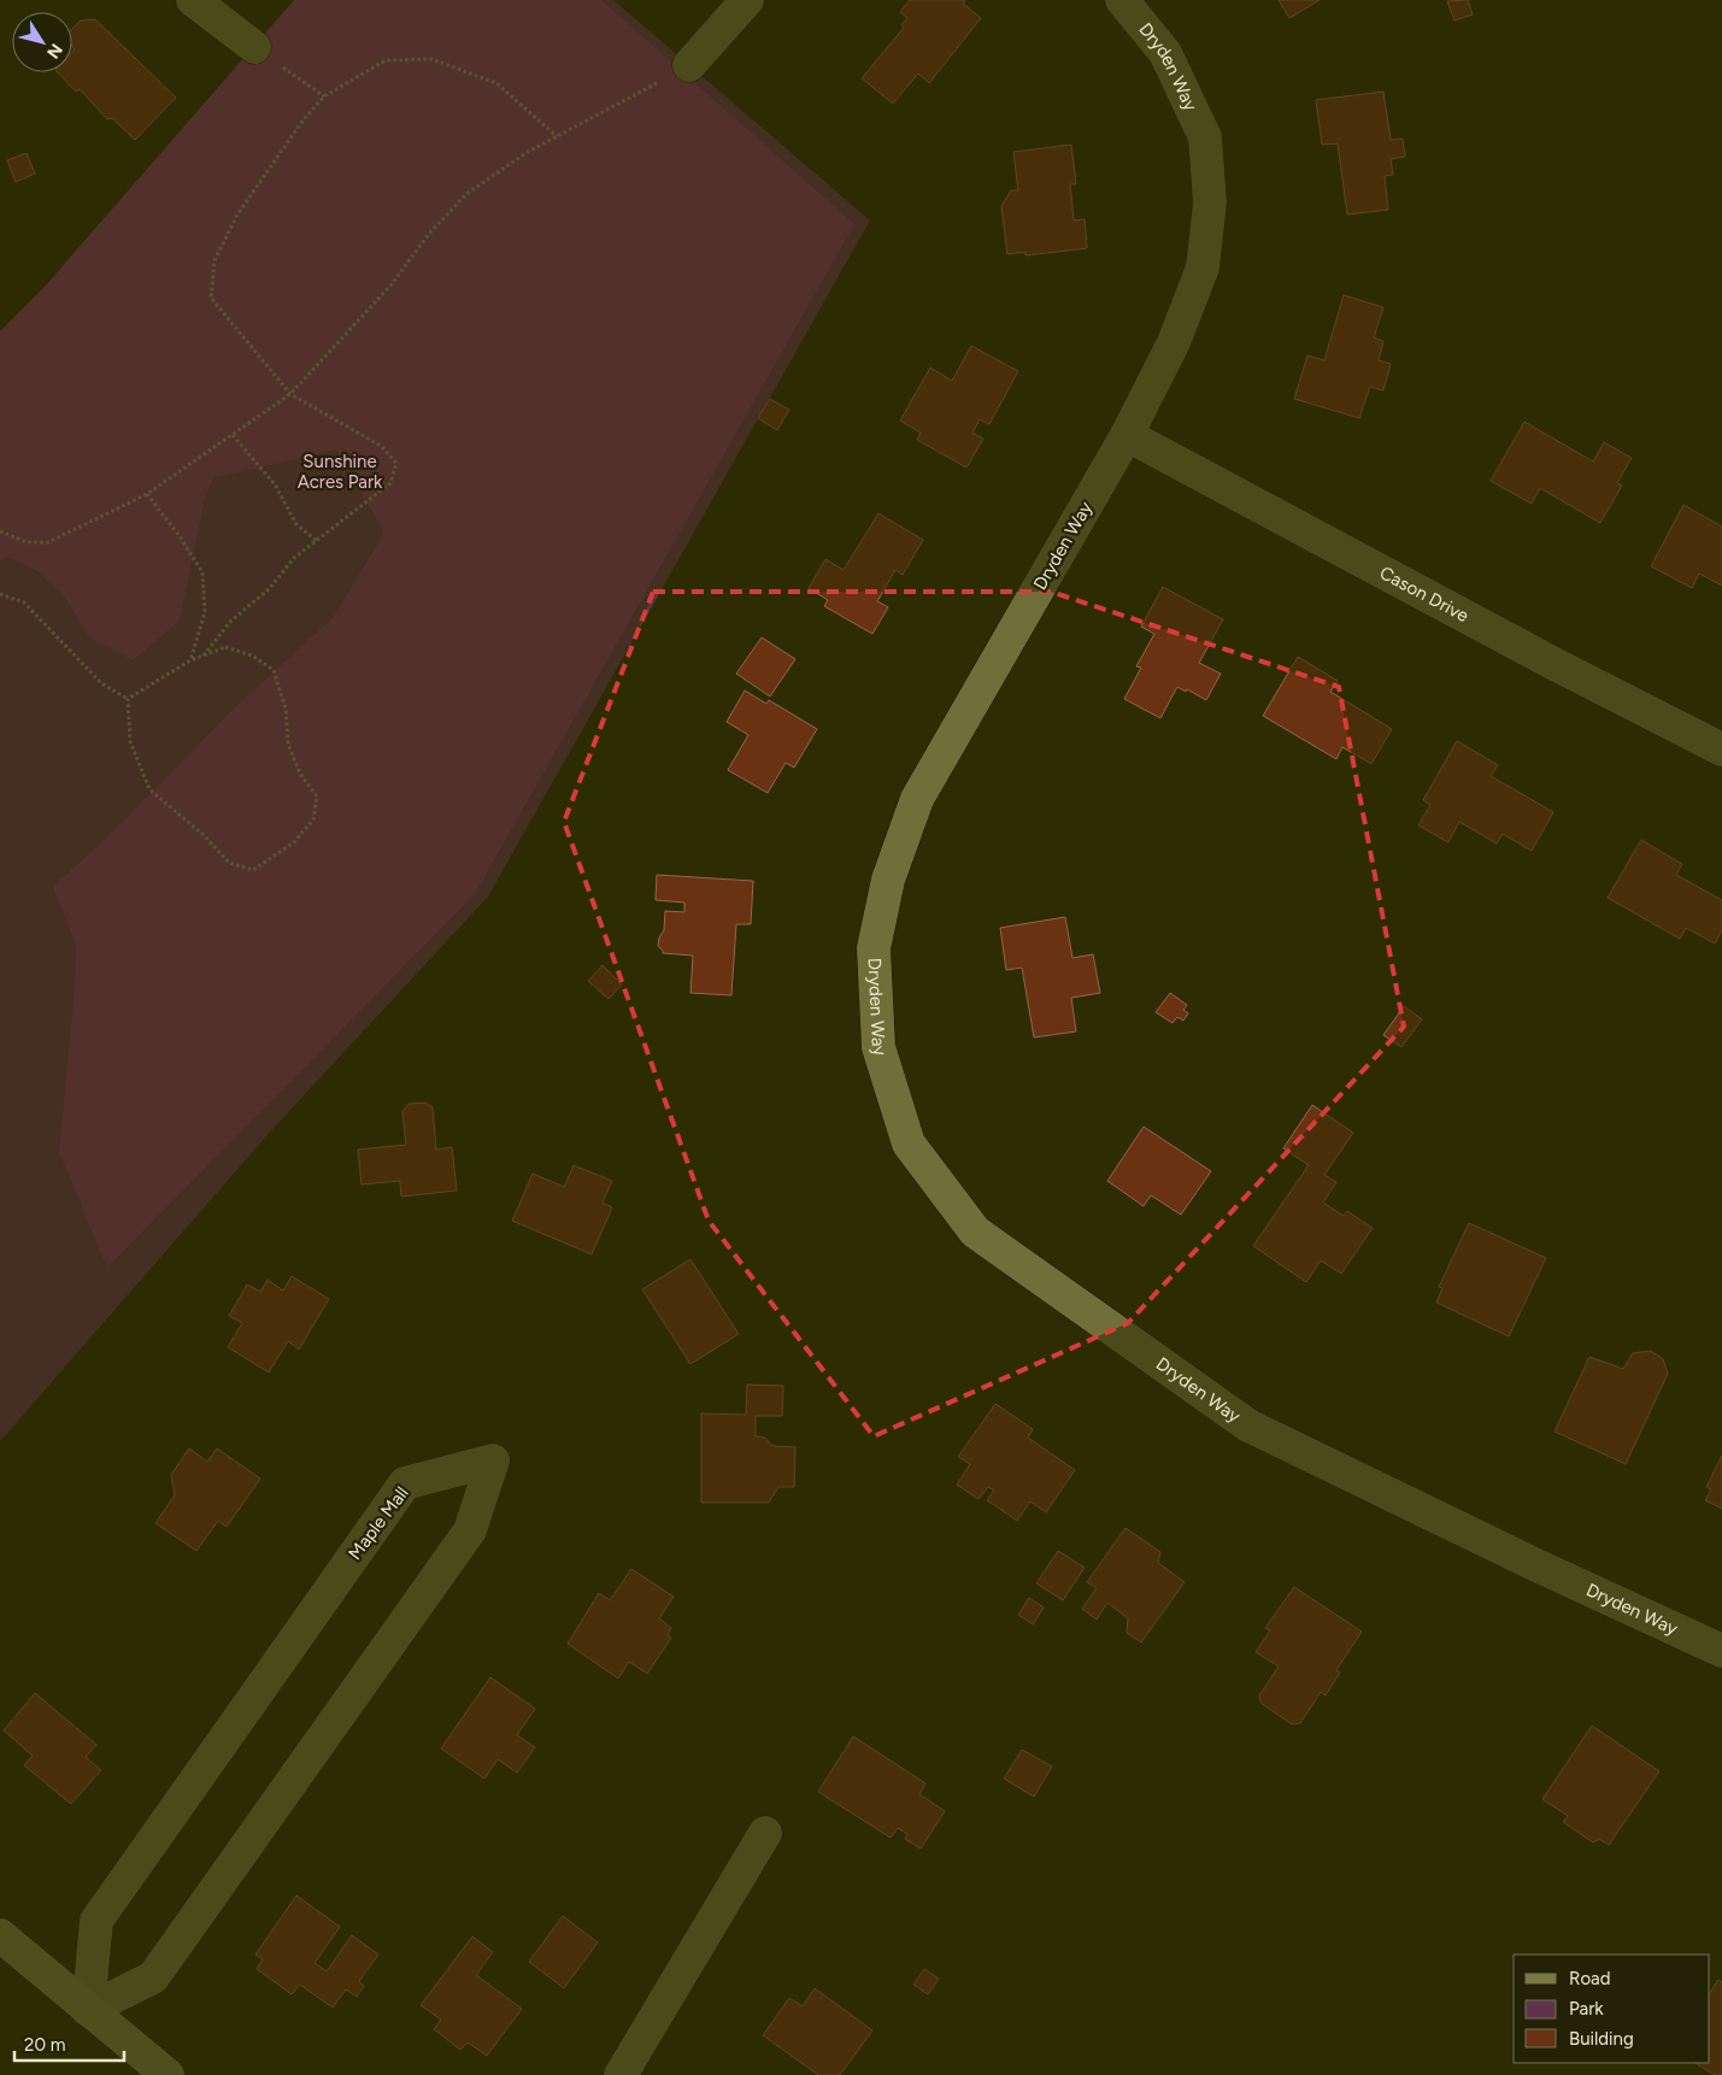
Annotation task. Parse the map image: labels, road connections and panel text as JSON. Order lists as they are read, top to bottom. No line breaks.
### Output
{"streets":{"street":["Dryden Way","Cason Drive","Maple Mall"]},"crossings":[["Dryden Way","Cason Drive"]],"parks":["Sunshine Acres Park"],"legend":["Road","Park","Building"],"scale_bar":"20 m","north":"bottom right"}
